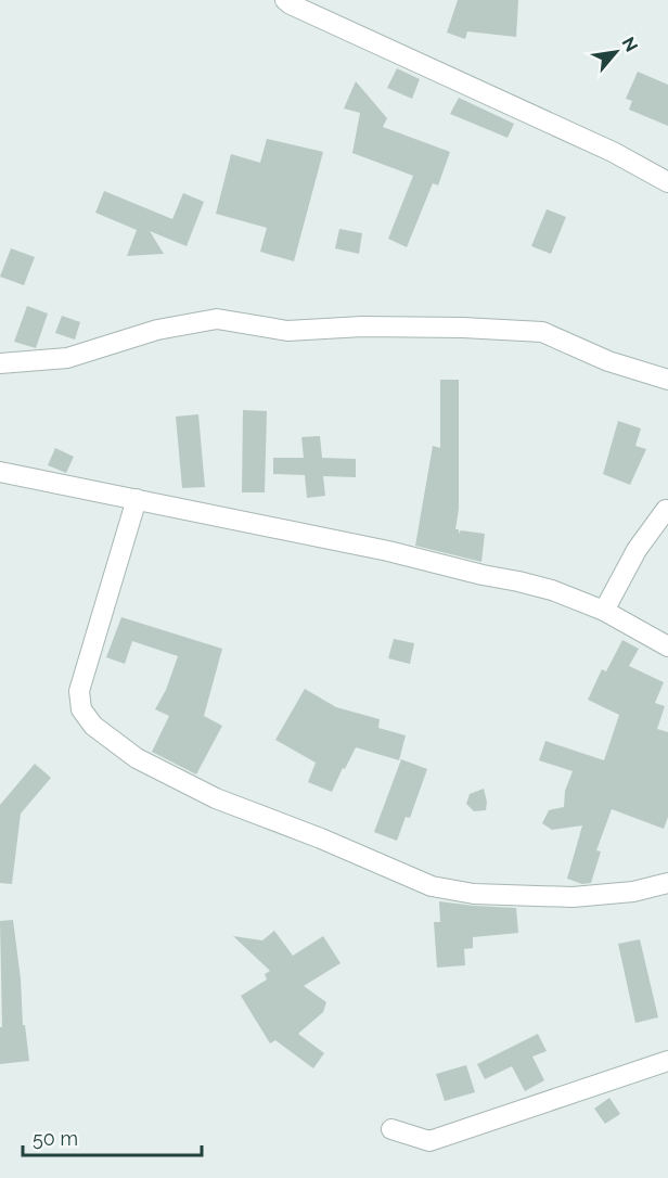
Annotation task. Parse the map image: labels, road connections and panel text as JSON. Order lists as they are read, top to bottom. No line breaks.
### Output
{"scale_bar":"50 m","north":"top right"}
